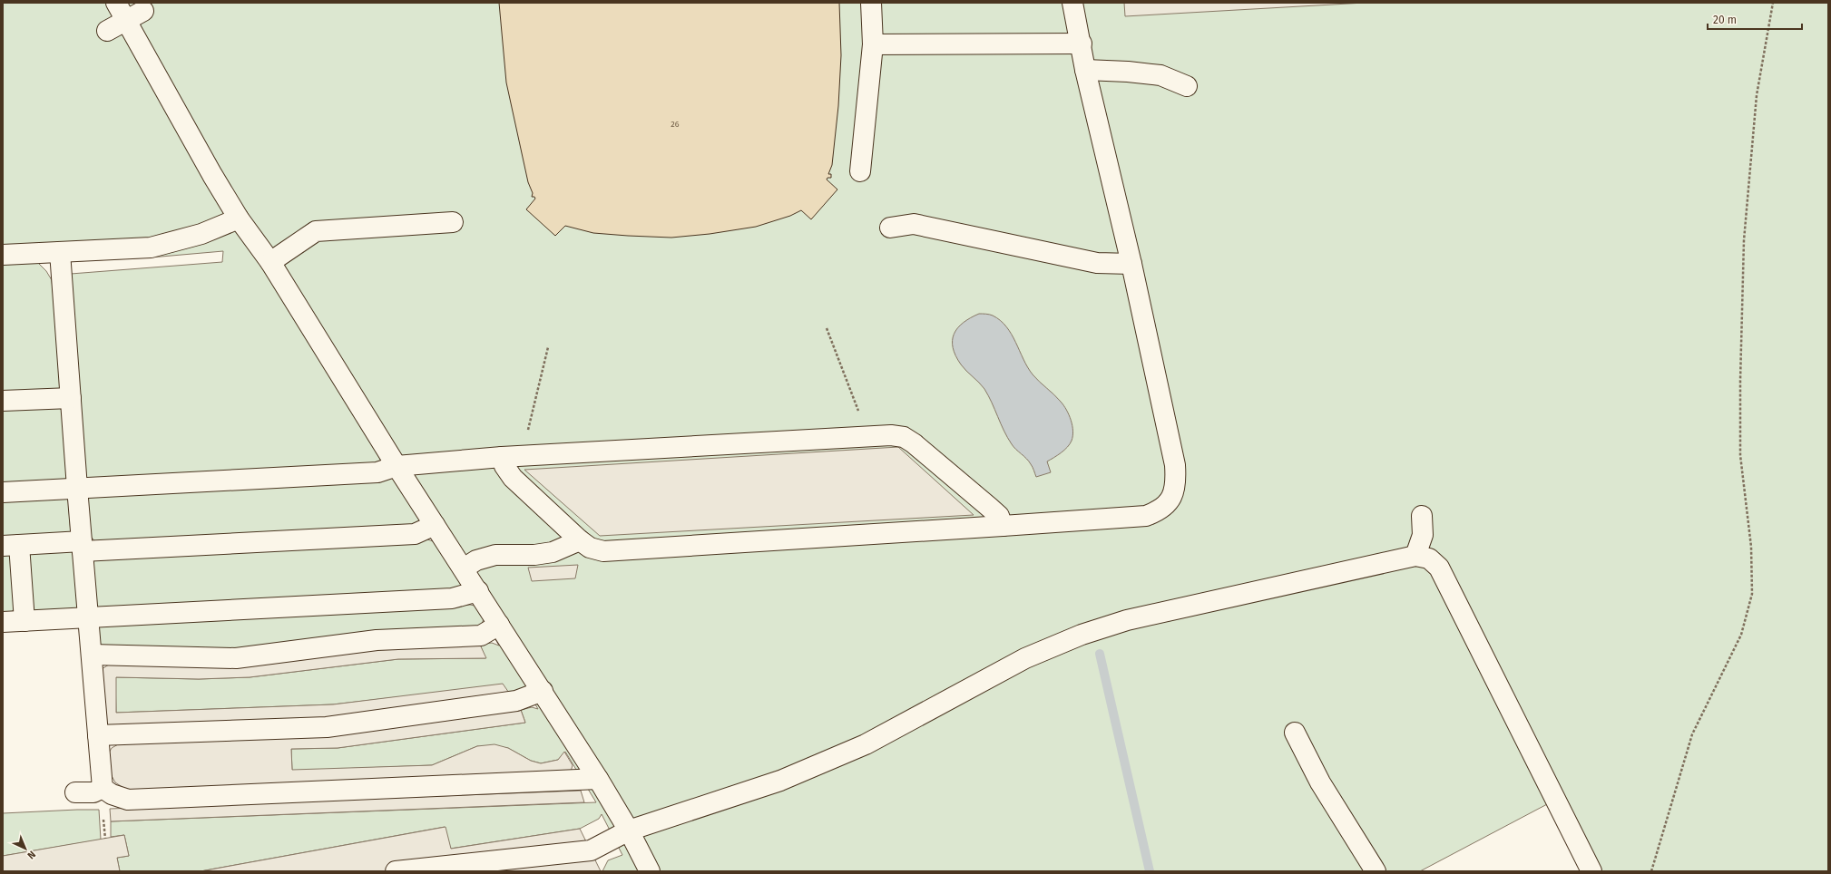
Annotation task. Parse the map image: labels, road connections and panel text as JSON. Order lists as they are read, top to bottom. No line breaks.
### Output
{"house_numbers":["26"],"scale_bar":"20 m","north":"bottom right"}
